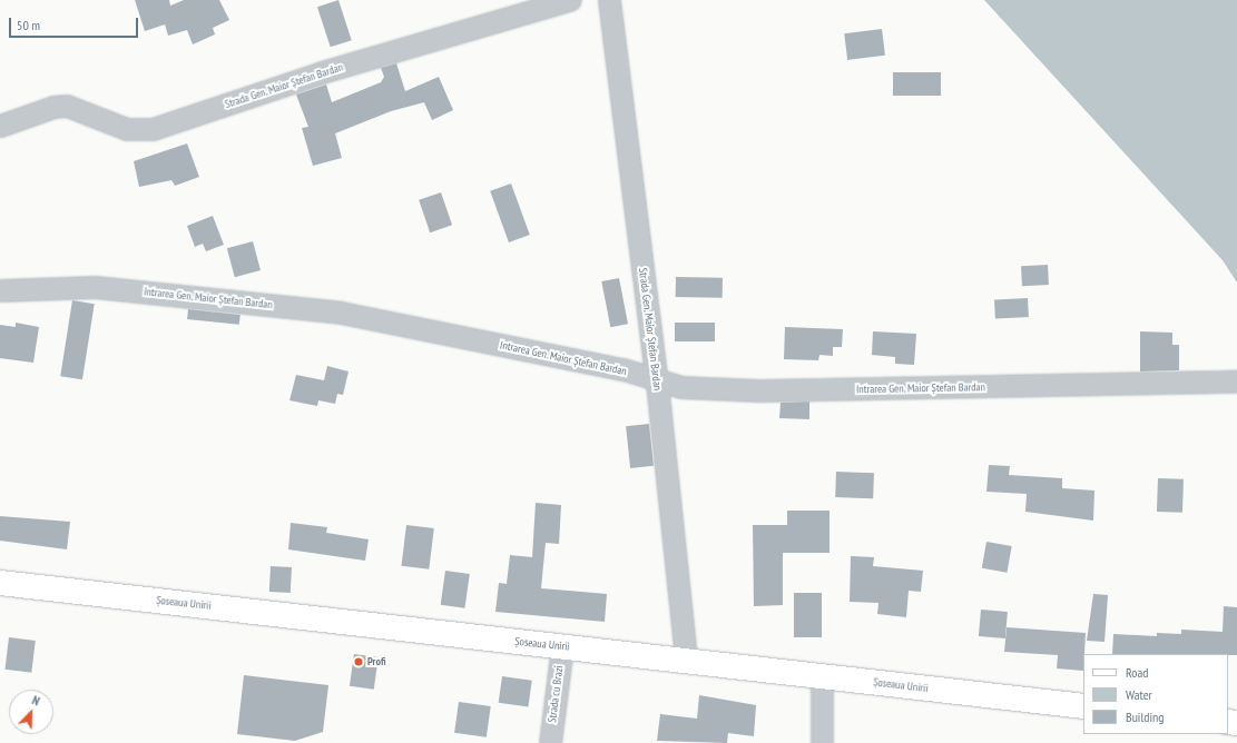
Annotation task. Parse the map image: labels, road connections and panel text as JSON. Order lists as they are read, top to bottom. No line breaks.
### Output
{"streets":{"main road":["Șoseaua Unirii"],"street":["Strada Gen. Maior Ștefan Bardan","Intrarea Gen. Maior Ștefan Bardan","Strada cu Brazi"]},"crossings":[["Strada Gen. Maior Ștefan Bardan","Intrarea Gen. Maior Ștefan Bardan"],["Strada Gen. Maior Ștefan Bardan","Șoseaua Unirii"],["Șoseaua Unirii","Strada cu Brazi"]],"places":["Profi"],"legend":["Road","Water","Building"],"scale_bar":"50 m","north":"top right"}
